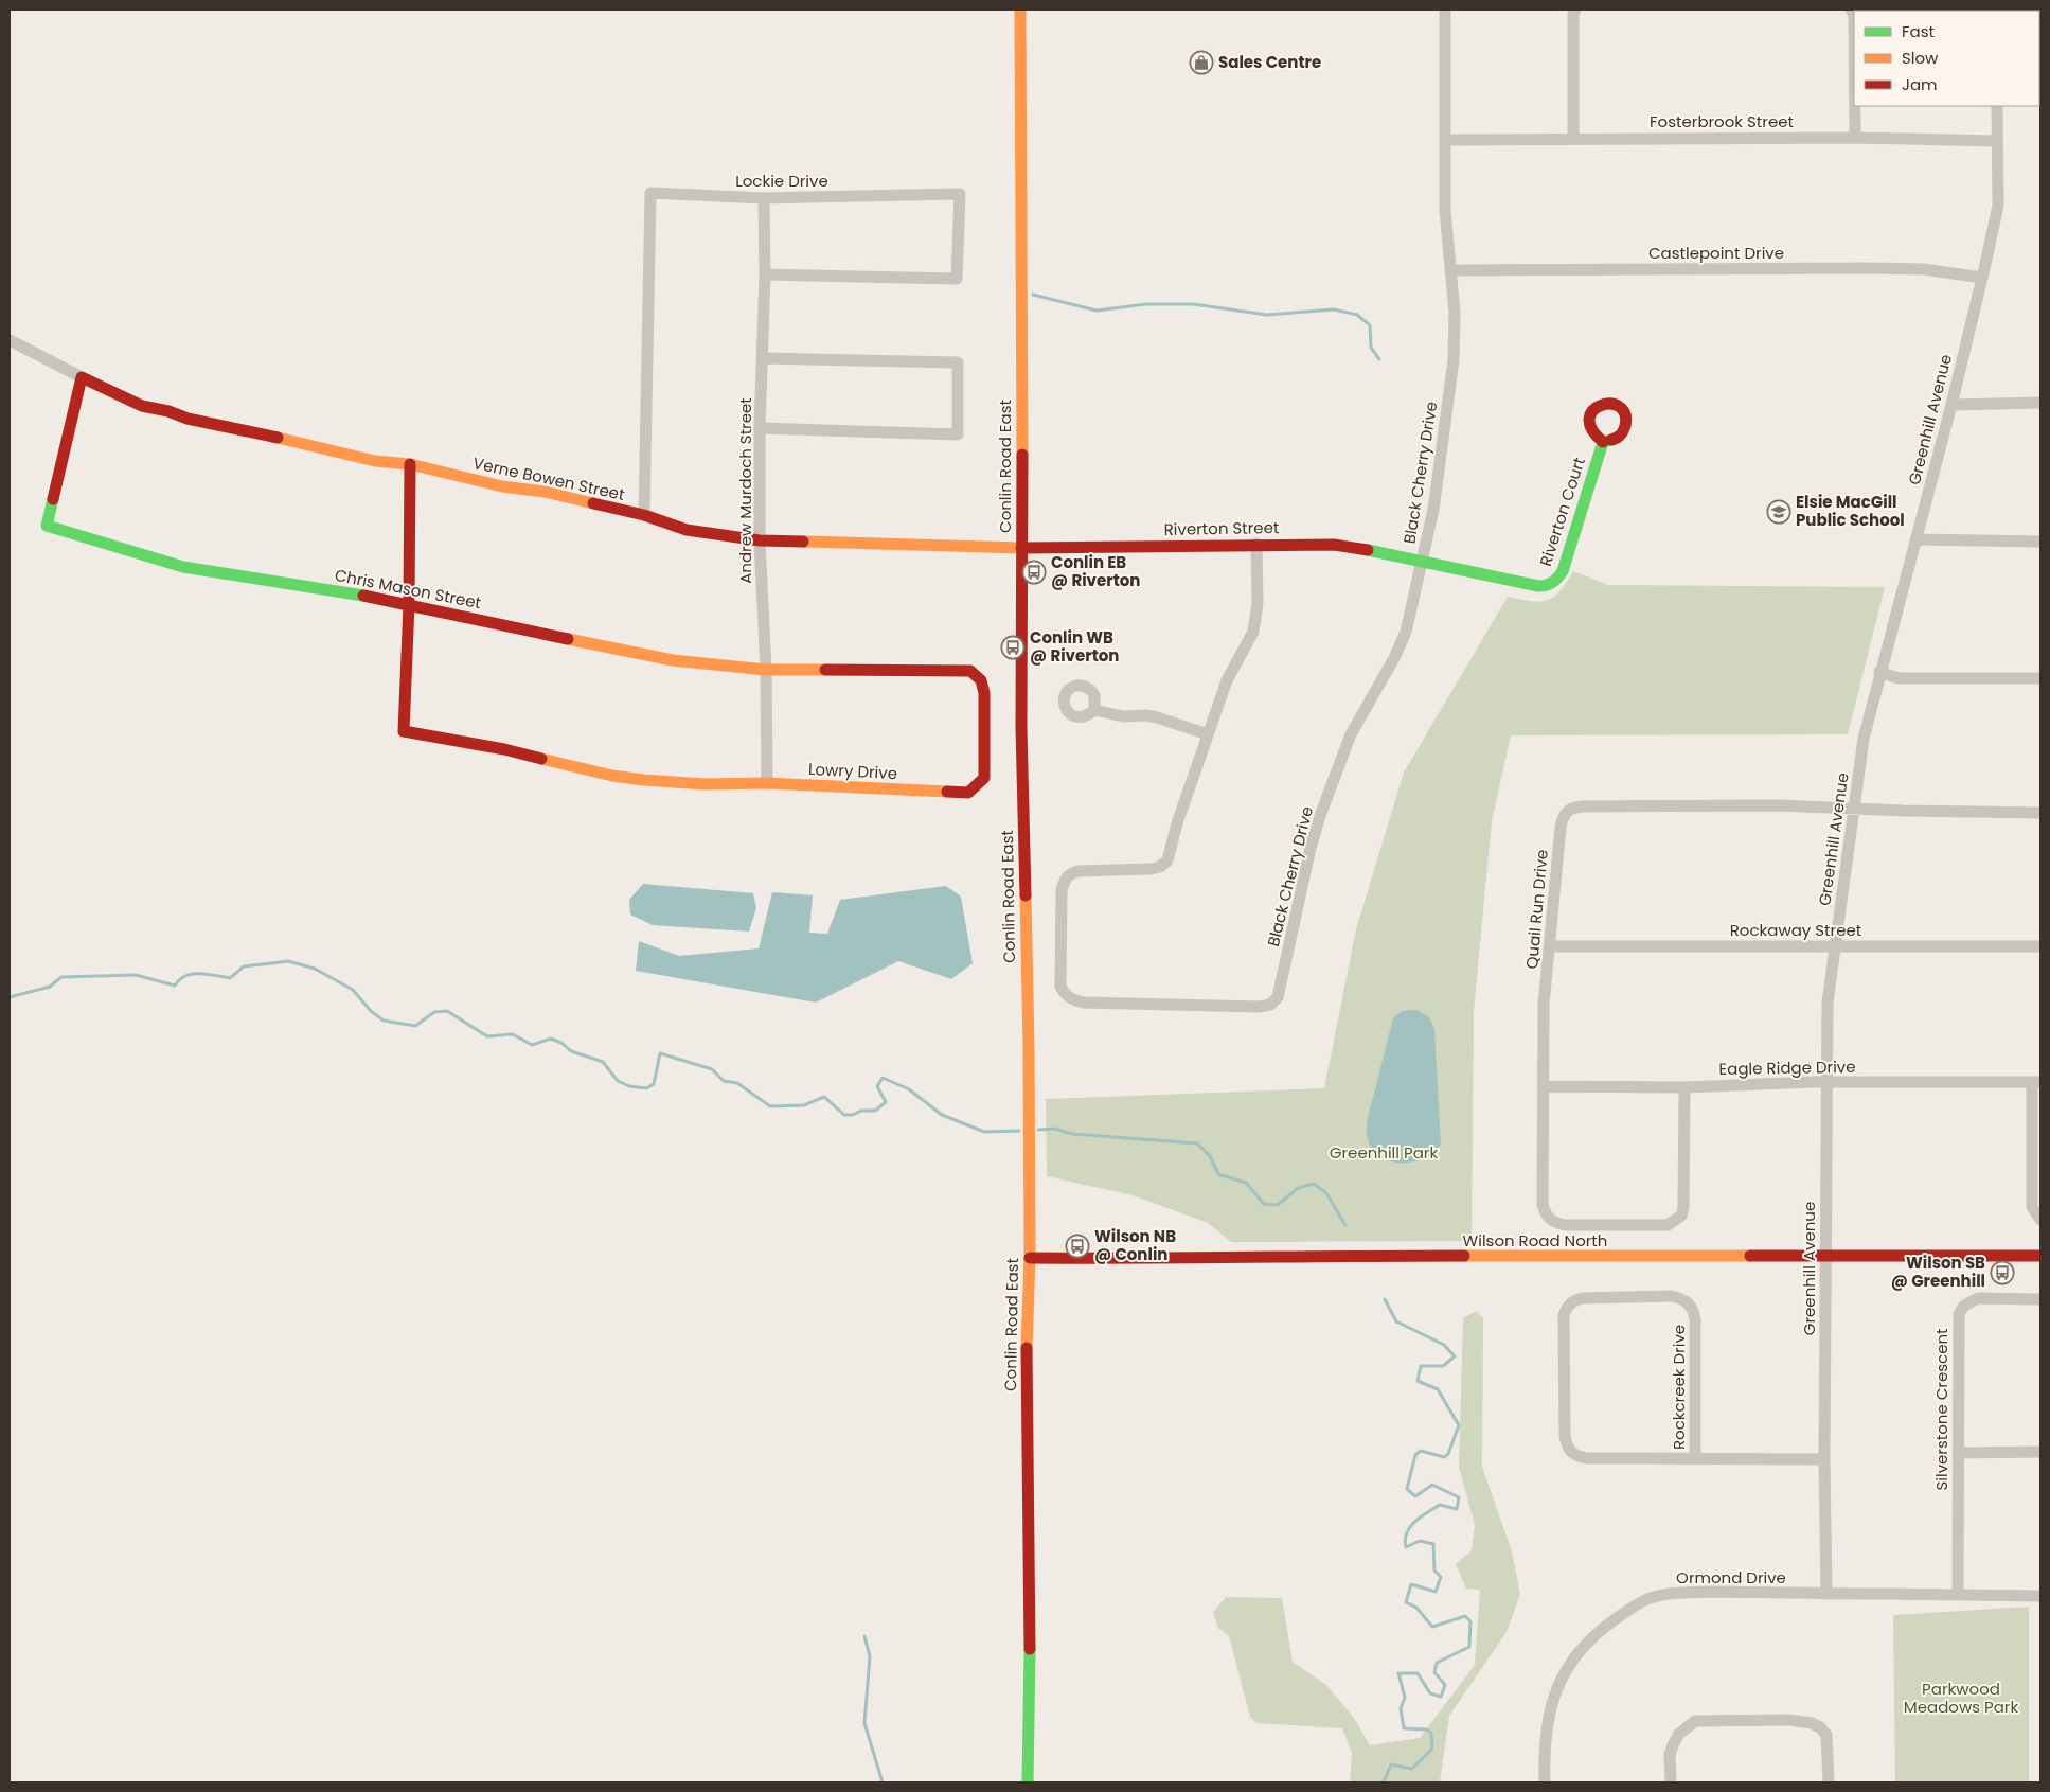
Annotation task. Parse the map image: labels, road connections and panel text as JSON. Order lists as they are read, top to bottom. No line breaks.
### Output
{"streets":{"street":["Fosterbrook Street","Lockie Drive","Castlepoint Drive","Greenhill Avenue","Conlin Road East","Black Cherry Drive","Verne Bowen Street","Andrew Murdoch Street","Riverton Court","Riverton Street","Chris Mason Street","Lowry Drive","Quail Run Drive","Rockaway Street","Eagle Ridge Drive","Wilson Road North","Rockcreek Drive","Silverstone Crescent","Ormond Drive"]},"crossings":[["Fosterbrook Street","Greenhill Avenue"],["Fosterbrook Street","Black Cherry Drive"],["Lockie Drive","Verne Bowen Street"],["Lockie Drive","Andrew Murdoch Street"],["Castlepoint Drive","Greenhill Avenue"],["Castlepoint Drive","Black Cherry Drive"],["Greenhill Avenue","Quail Run Drive"],["Greenhill Avenue","Rockaway Street"],["Greenhill Avenue","Eagle Ridge Drive"],["Greenhill Avenue","Wilson Road North"],["Greenhill Avenue","Rockcreek Drive"],["Greenhill Avenue","Ormond Drive"],["Conlin Road East","Verne Bowen Street"],["Conlin Road East","Riverton Street"],["Conlin Road East","Wilson Road North"],["Black Cherry Drive","Riverton Court"],["Black Cherry Drive","Riverton Street"],["Verne Bowen Street","Andrew Murdoch Street"],["Verne Bowen Street","Riverton Street"],["Verne Bowen Street","Chris Mason Street"],["Andrew Murdoch Street","Chris Mason Street"],["Andrew Murdoch Street","Lowry Drive"],["Riverton Court","Riverton Street"],["Chris Mason Street","Lowry Drive"],["Quail Run Drive","Rockaway Street"],["Quail Run Drive","Eagle Ridge Drive"],["Silverstone Crescent","Ormond Drive"]],"parks":["Greenhill Park","Parkwood Meadows Park"],"places":{"shop":["Sales Centre"],"school or university":["Elsie MacGill Public School"],"bus stop":["Conlin EB @ Riverton","Conlin WB @ Riverton","Wilson NB @ Conlin","Wilson SB @ Greenhill"]},"legend":["Fast","Slow","Jam"]}
